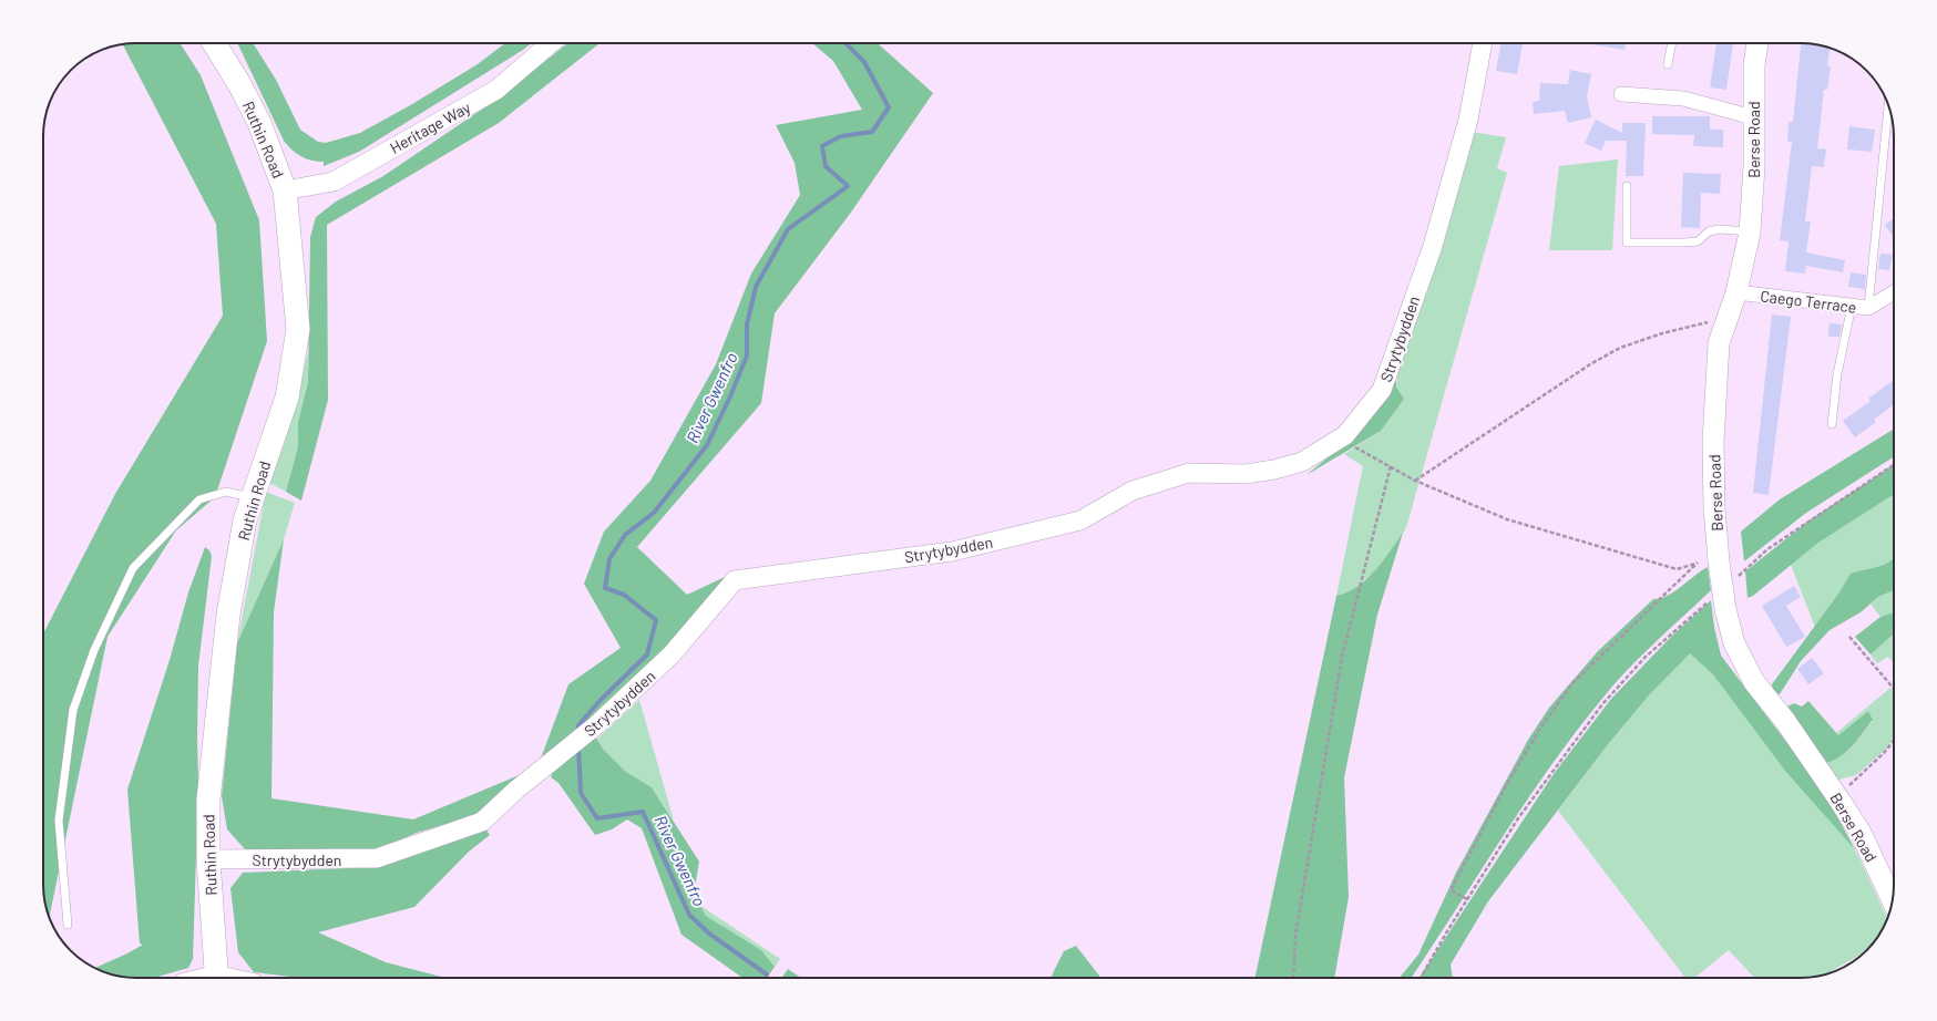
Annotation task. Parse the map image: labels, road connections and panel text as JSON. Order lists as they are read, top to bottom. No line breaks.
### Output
{"streets":{"main road":["Ruthin Road","Berse Road"],"street":["Heritage Way","Caego Terrace","Strytybydden"]},"crossings":[["Heritage Way","Ruthin Road"],["Ruthin Road","Strytybydden"],["Berse Road","Caego Terrace"]],"water":["River Gwenfro"]}
